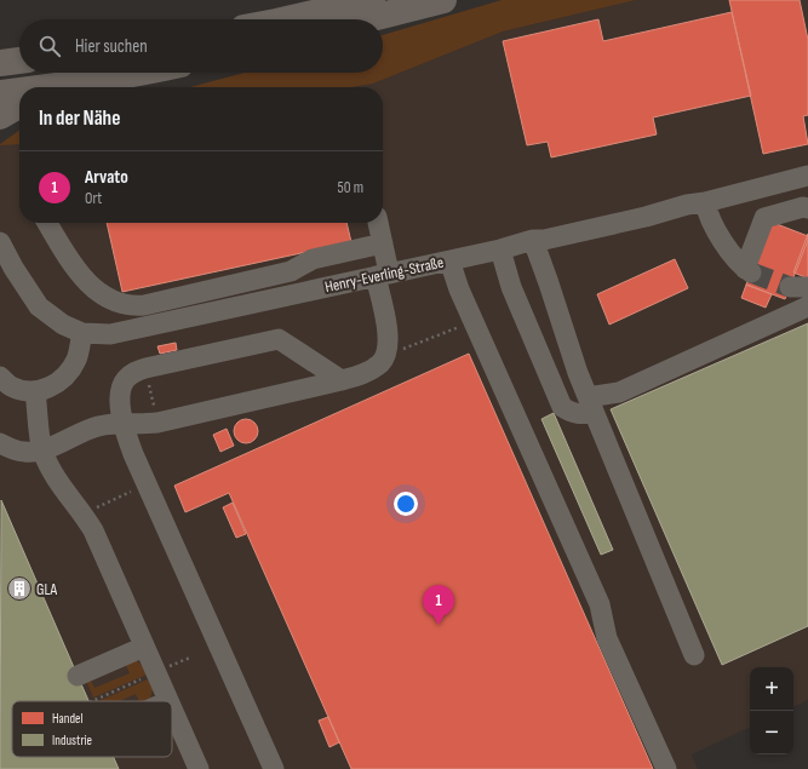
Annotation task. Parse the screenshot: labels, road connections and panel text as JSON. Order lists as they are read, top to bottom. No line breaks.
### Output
{"streets":{"street":["Henry-Everling-Straße"]},"places":{"building":["GLA"]},"legend":["Handel","Industrie"],"page":{"search":"Hier suchen","heading":"In der Nähe","list":[{"mark":"1","name":"Arvato","note":"Ort","value":"50 m"}],"pins":"1","map_buttons":["+","−"]}}
